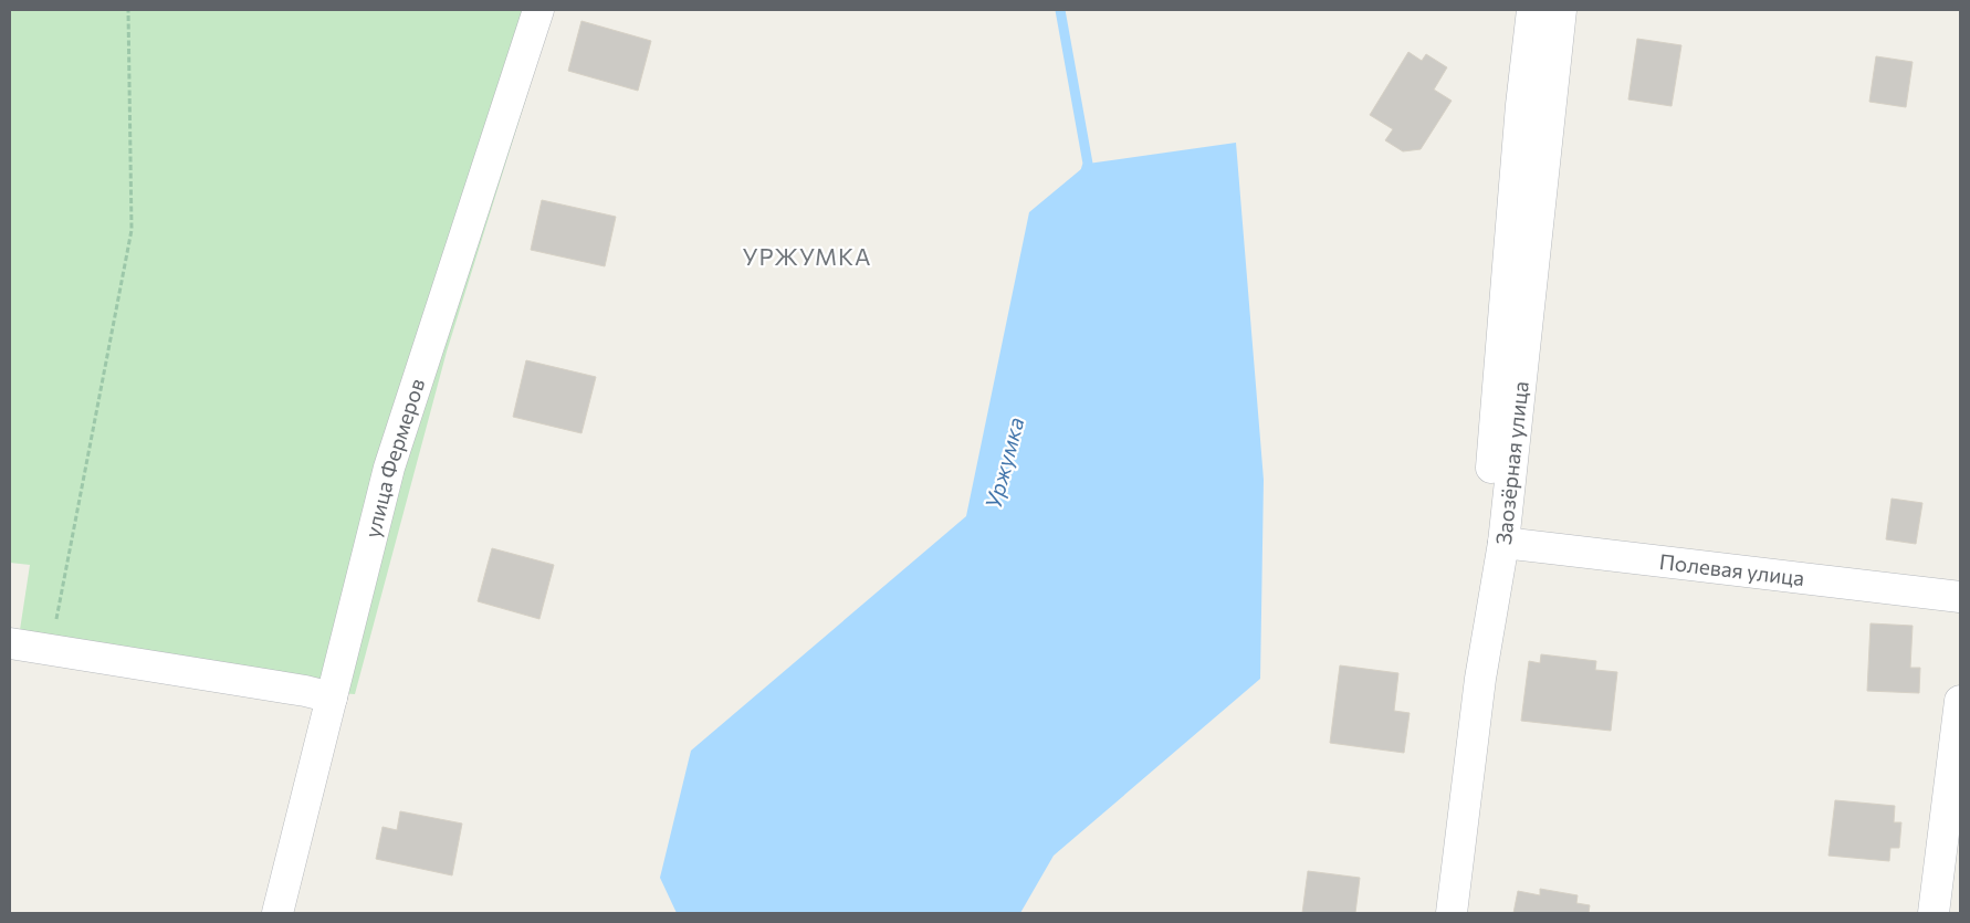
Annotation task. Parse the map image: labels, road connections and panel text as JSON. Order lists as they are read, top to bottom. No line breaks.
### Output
{"streets":{"street":["улица Фермеров","Заозёрная улица","Полевая улица"]},"crossings":[["Заозёрная улица","Полевая улица"]],"districts":["УРЖУМКА"],"water":["Уржумка"]}
